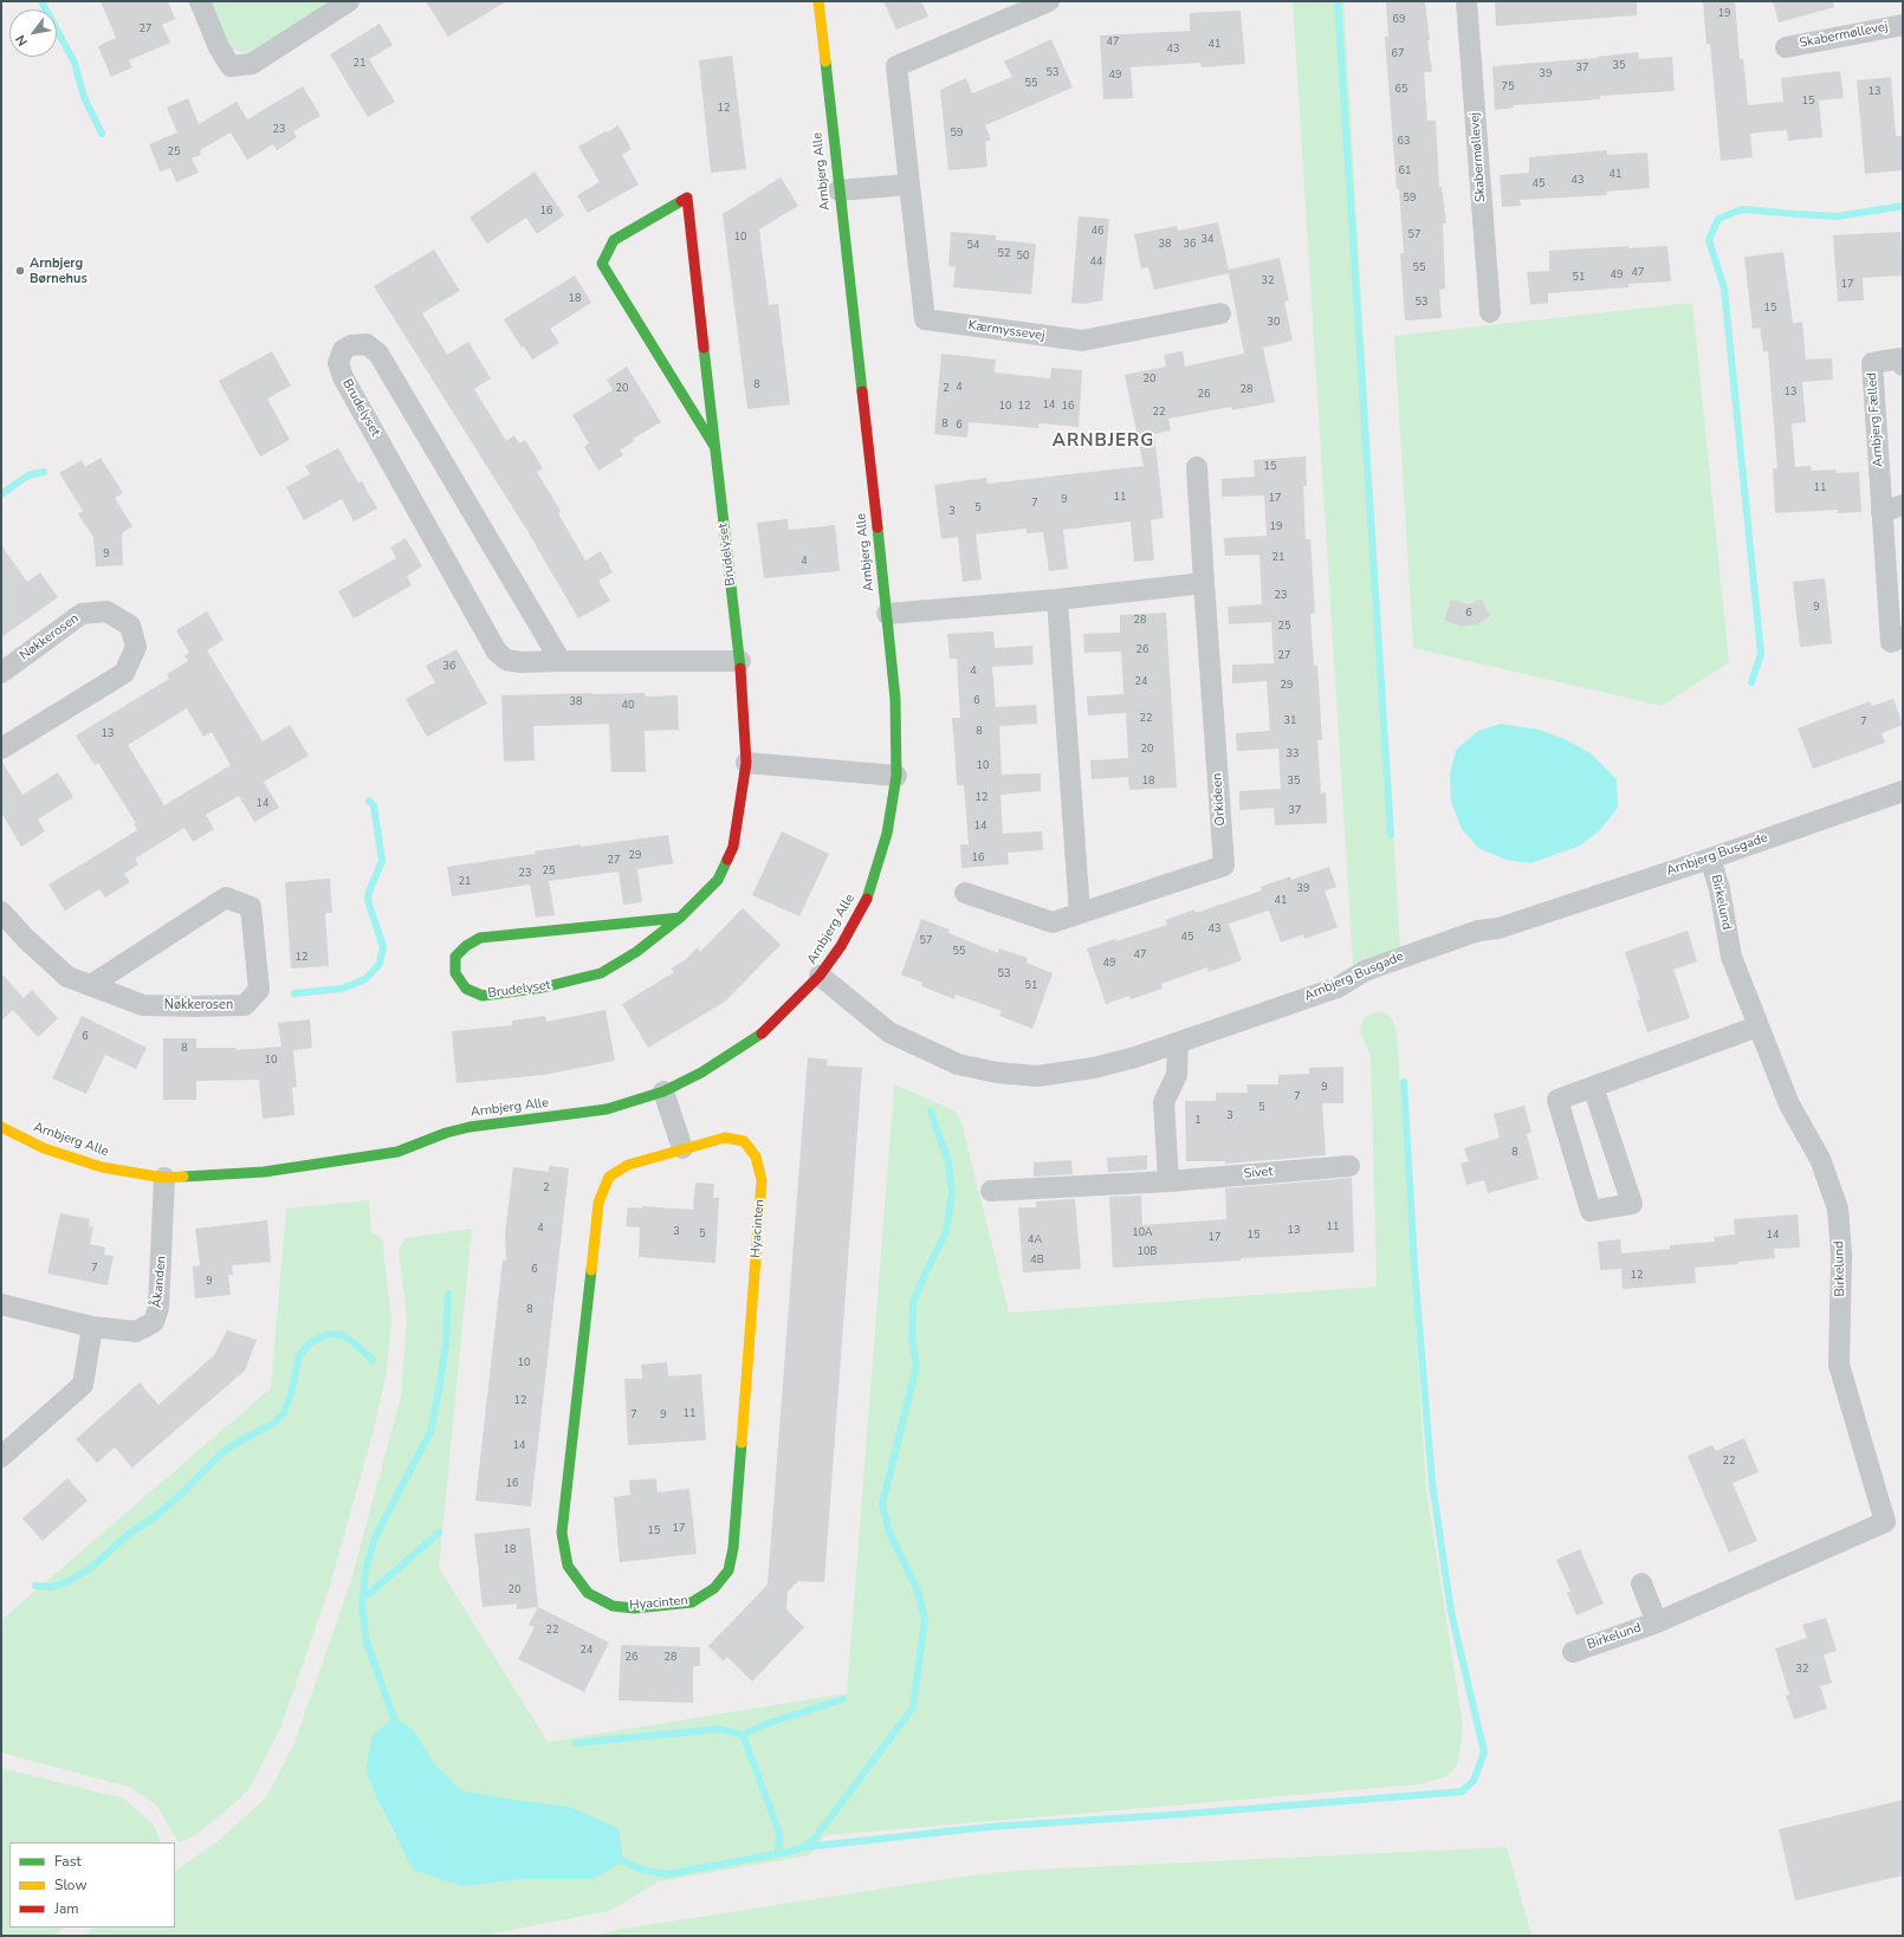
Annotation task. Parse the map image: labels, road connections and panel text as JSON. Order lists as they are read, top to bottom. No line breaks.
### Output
{"streets":{"street":["Skabermøllevej","Arnbjerg Alle","Kærmyssevej","Brudelyset","Arnbjerg Fælled","Nøkkerosen","Orkideen","Arnbjerg Busgade","Birkelund","Sivet","Hyacinten","Åkanden"]},"crossings":[["Arnbjerg Alle","Arnbjerg Busgade"],["Arnbjerg Alle","Åkanden"],["Arnbjerg Busgade","Birkelund"]],"districts":["ARNBJERG"],"places":["Arnbjerg Børnehus"],"house_numbers":["19","69","27","47","41","43","67","21","35","37","53","39","49","55","75","65","13","15","12","23","59","63","25","61","41","43","45","59","16","46","57","10","34","38","36","54","52","50","44","55","47","49","51","32","17","18","53","15","30","20","8","4","20","2","28","13","26","14","10","12","16","22","8","6","15","11","11","17","9","7","5","3","19","9","21","4","23","9","6","28","25","26","27","36","4","24","29","6","38","40","22","31","7","8","13","20","33","10","18","35","12","14","37","14","29","16","27","25","23","21","39","41","43","45","57","55","47","12","49","53","51","6","8","10","9","7","5","3","1","8","2","11","4","13","3","10A","5","15","14","17","4A","10B","4B","7","6","12","9","8","10","12","11","7","9","14","22","16","17","15","18","20","22","24","26","28","32"],"legend":["Fast","Slow","Jam"],"north":"bottom left"}
